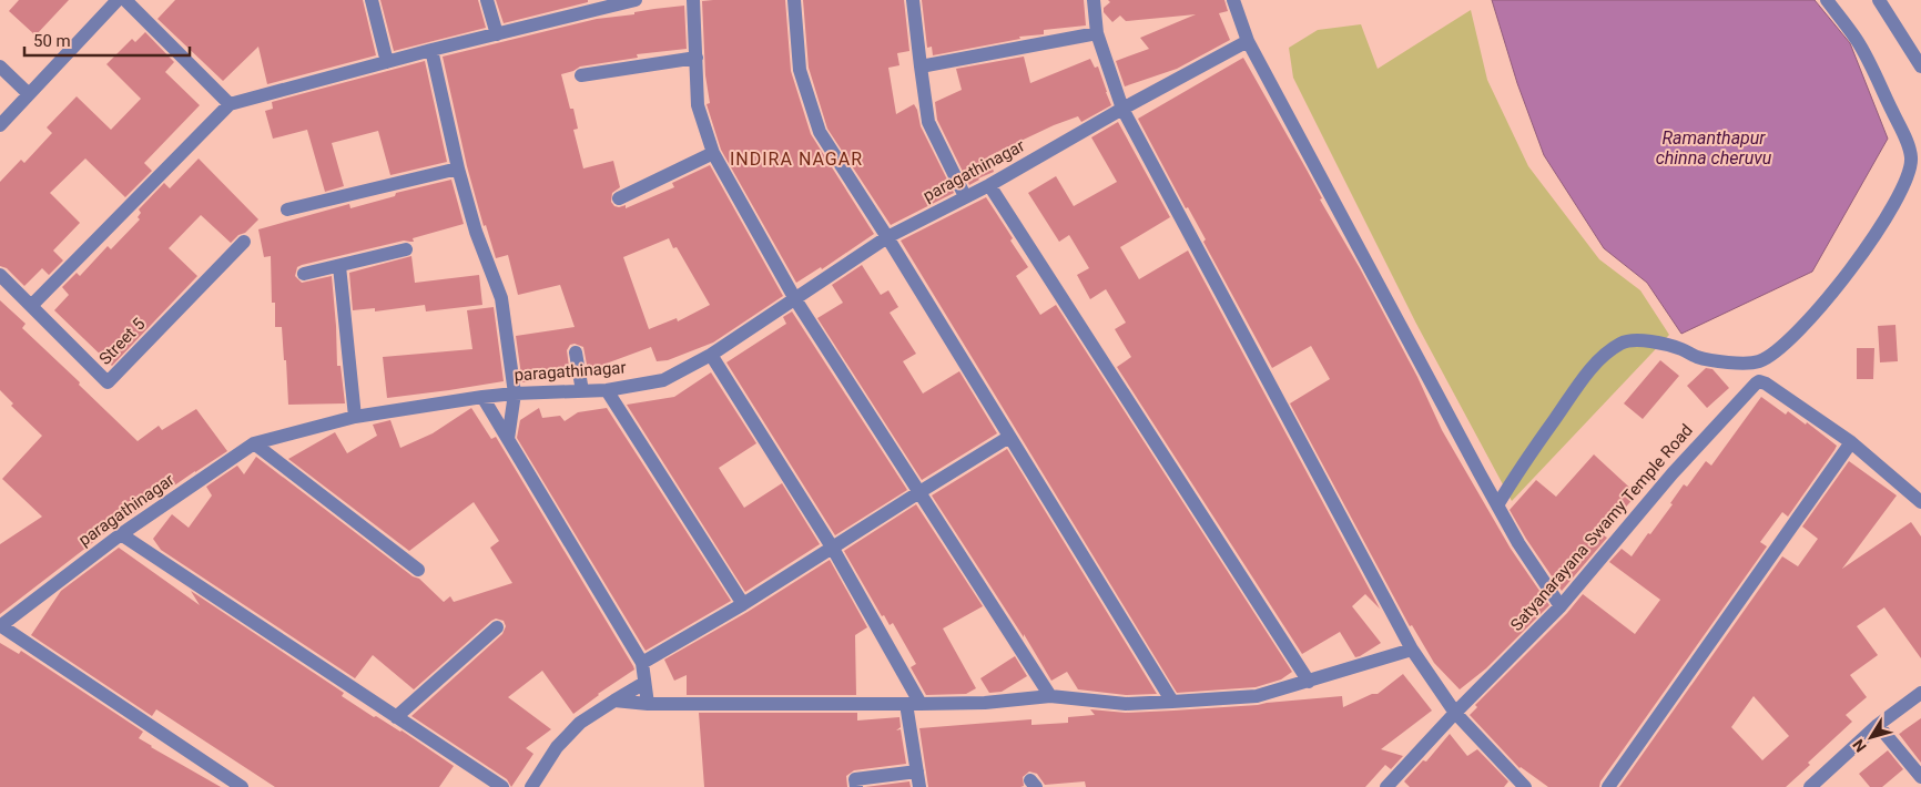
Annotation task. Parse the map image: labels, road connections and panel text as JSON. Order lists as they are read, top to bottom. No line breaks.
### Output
{"streets":{"street":["paragathinagar","Street 5","Satyanarayana Swamy Temple Road"]},"districts":["INDIRA NAGAR"],"water":["Ramanthapur chinna cheruvu"],"scale_bar":"50 m","north":"bottom left"}
